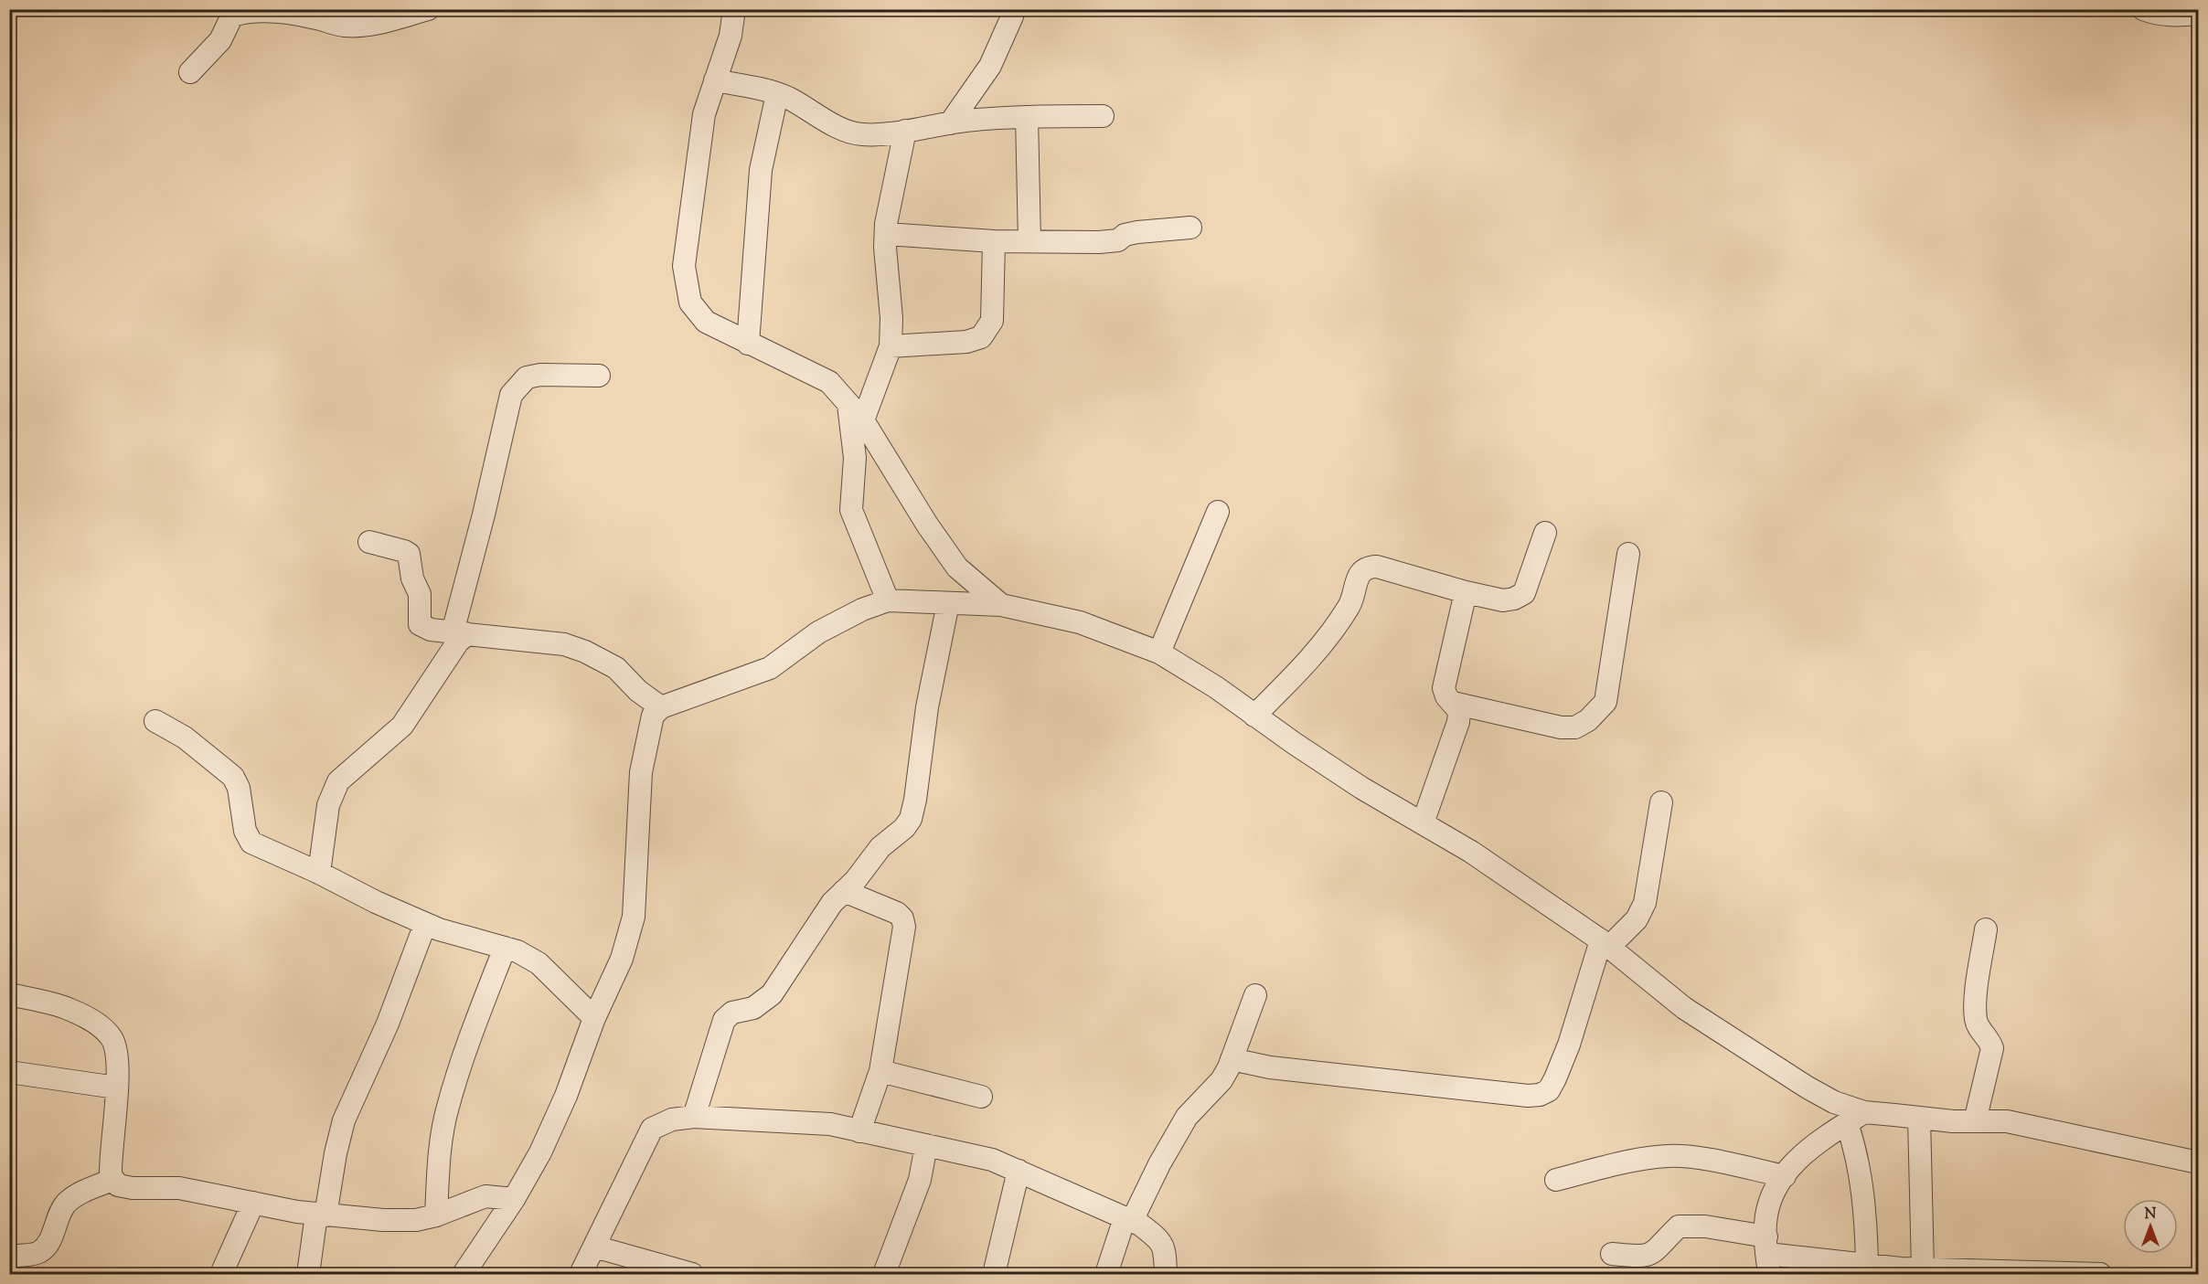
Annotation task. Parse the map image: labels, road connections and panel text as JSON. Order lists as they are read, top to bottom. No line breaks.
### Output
{"north":"top"}
